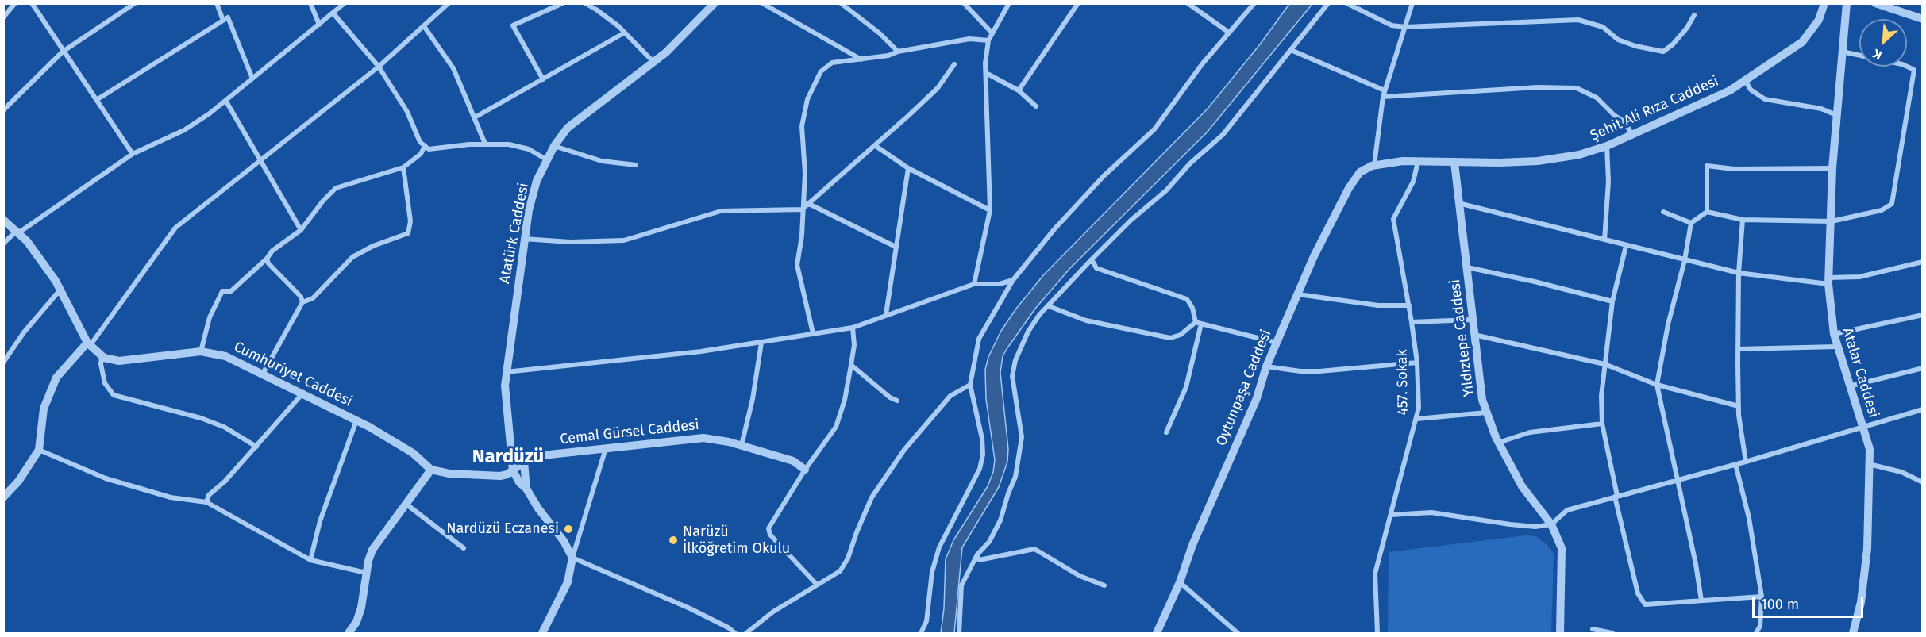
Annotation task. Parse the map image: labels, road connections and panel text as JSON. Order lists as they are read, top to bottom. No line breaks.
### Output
{"streets":{"street":["Şehit Ali Rıza Caddesi","Atatürk Caddesi","Yıldıztepe Caddesi","Atalar Caddesi","Cumhuriyet Caddesi","457. Sokak","Oytunpaşa Caddesi","Cemal Gürsel Caddesi"]},"crossings":[["Şehit Ali Rıza Caddesi","Yıldıztepe Caddesi"],["Şehit Ali Rıza Caddesi","457. Sokak"],["Şehit Ali Rıza Caddesi","Oytunpaşa Caddesi"],["Atatürk Caddesi","Cemal Gürsel Caddesi"]],"districts":["Nardüzü"],"places":["Nardüzü Eczanesi","Narüzü İlköğretim Okulu"],"scale_bar":"100 m","north":"bottom left"}
